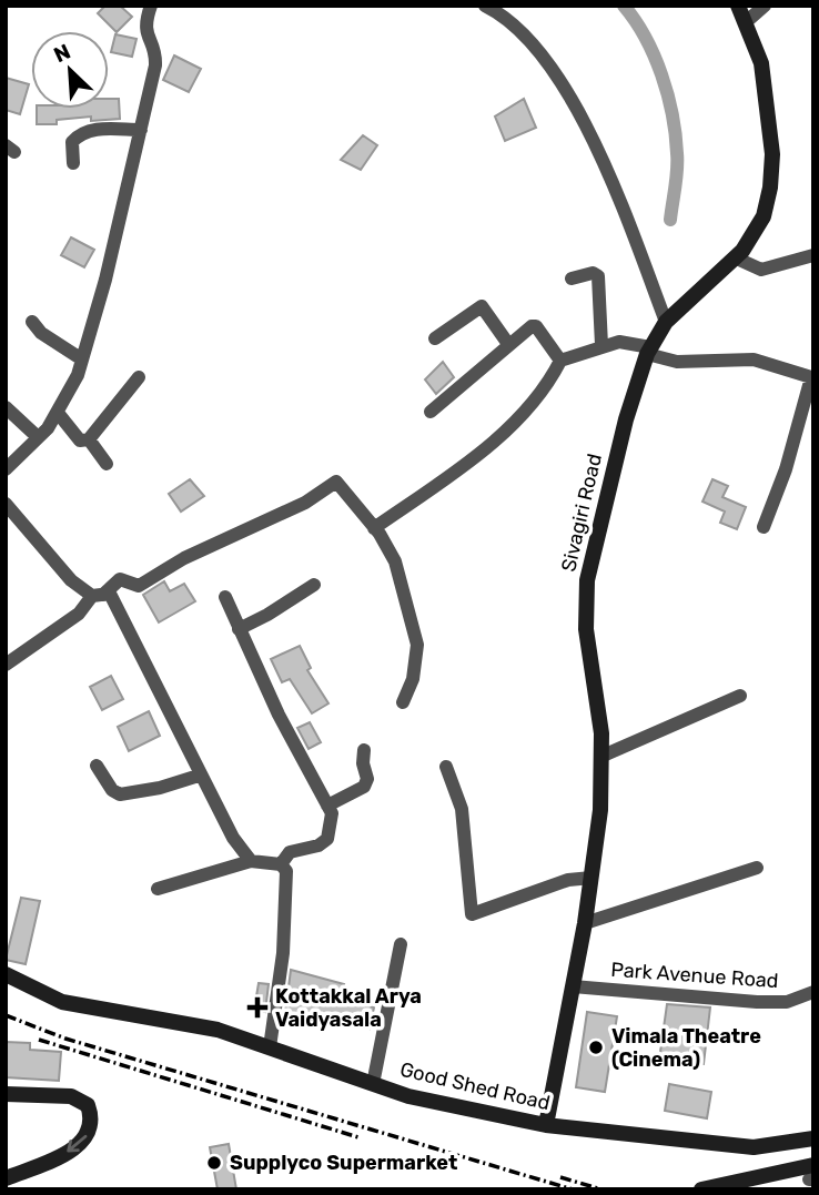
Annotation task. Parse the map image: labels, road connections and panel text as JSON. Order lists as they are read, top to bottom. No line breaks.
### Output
{"streets":{"main road":["Sivagiri Road","Good Shed Road"],"street":["Park Avenue Road"]},"crossings":[["Sivagiri Road","Park Avenue Road"],["Sivagiri Road","Good Shed Road"]],"places":{"health":["Kottakkal Arya Vaidyasala"],"other":["Vimala Theatre (Cinema)","Supplyco Supermarket"]},"north":"top left"}
